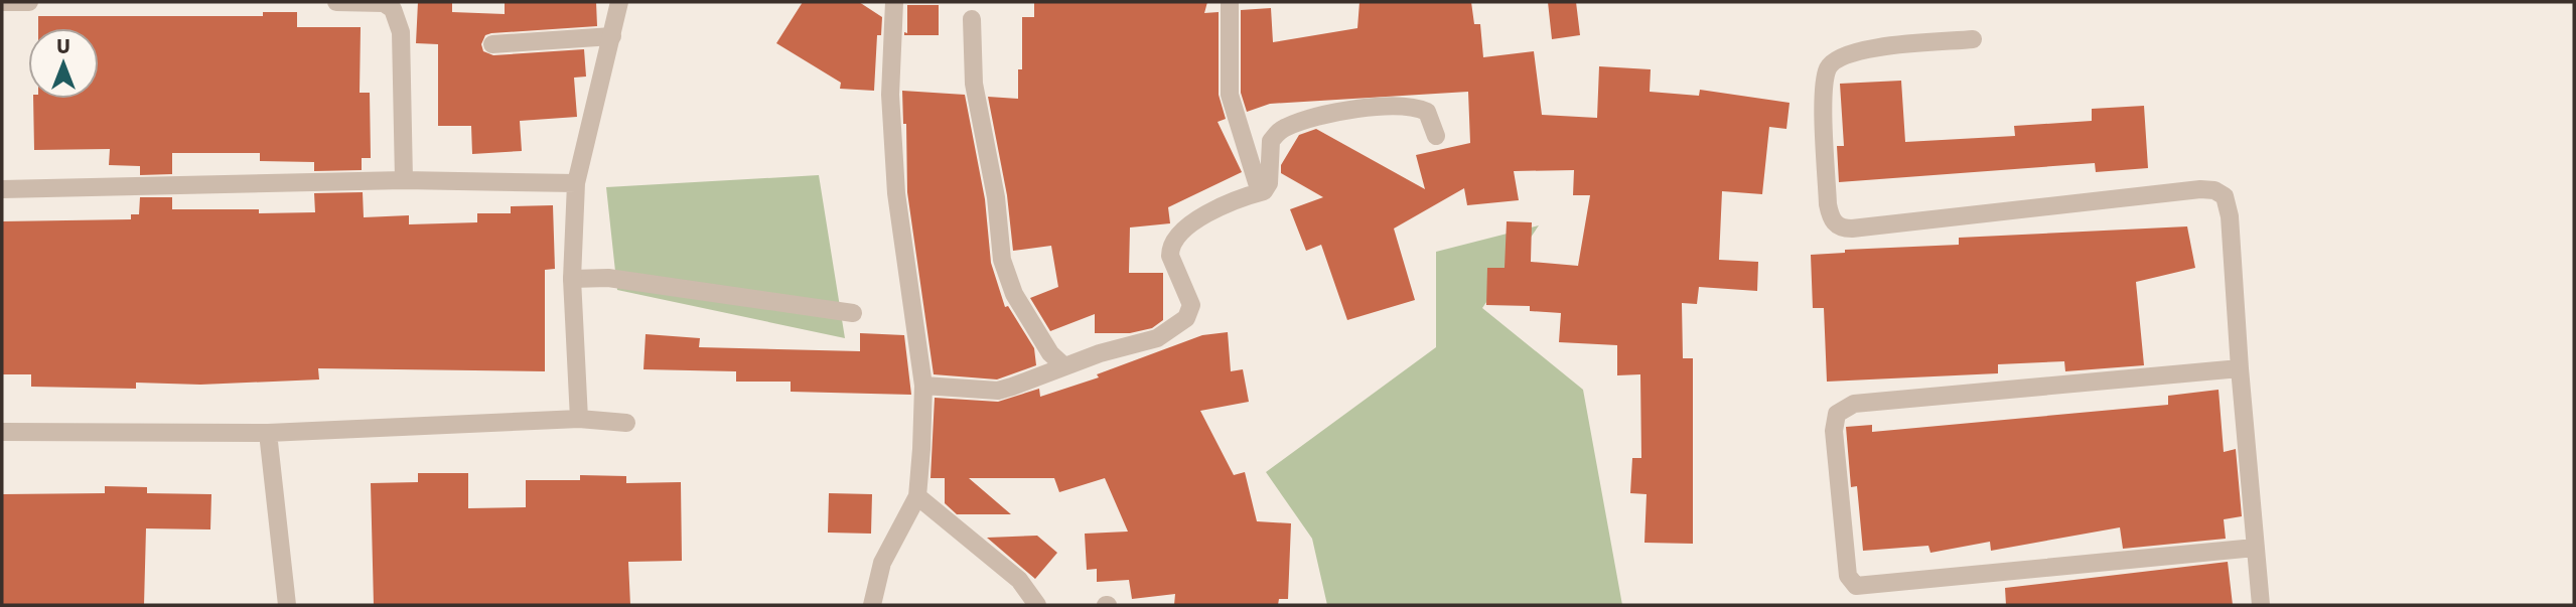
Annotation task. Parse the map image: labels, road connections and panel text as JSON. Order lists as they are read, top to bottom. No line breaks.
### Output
{"north":"top"}
